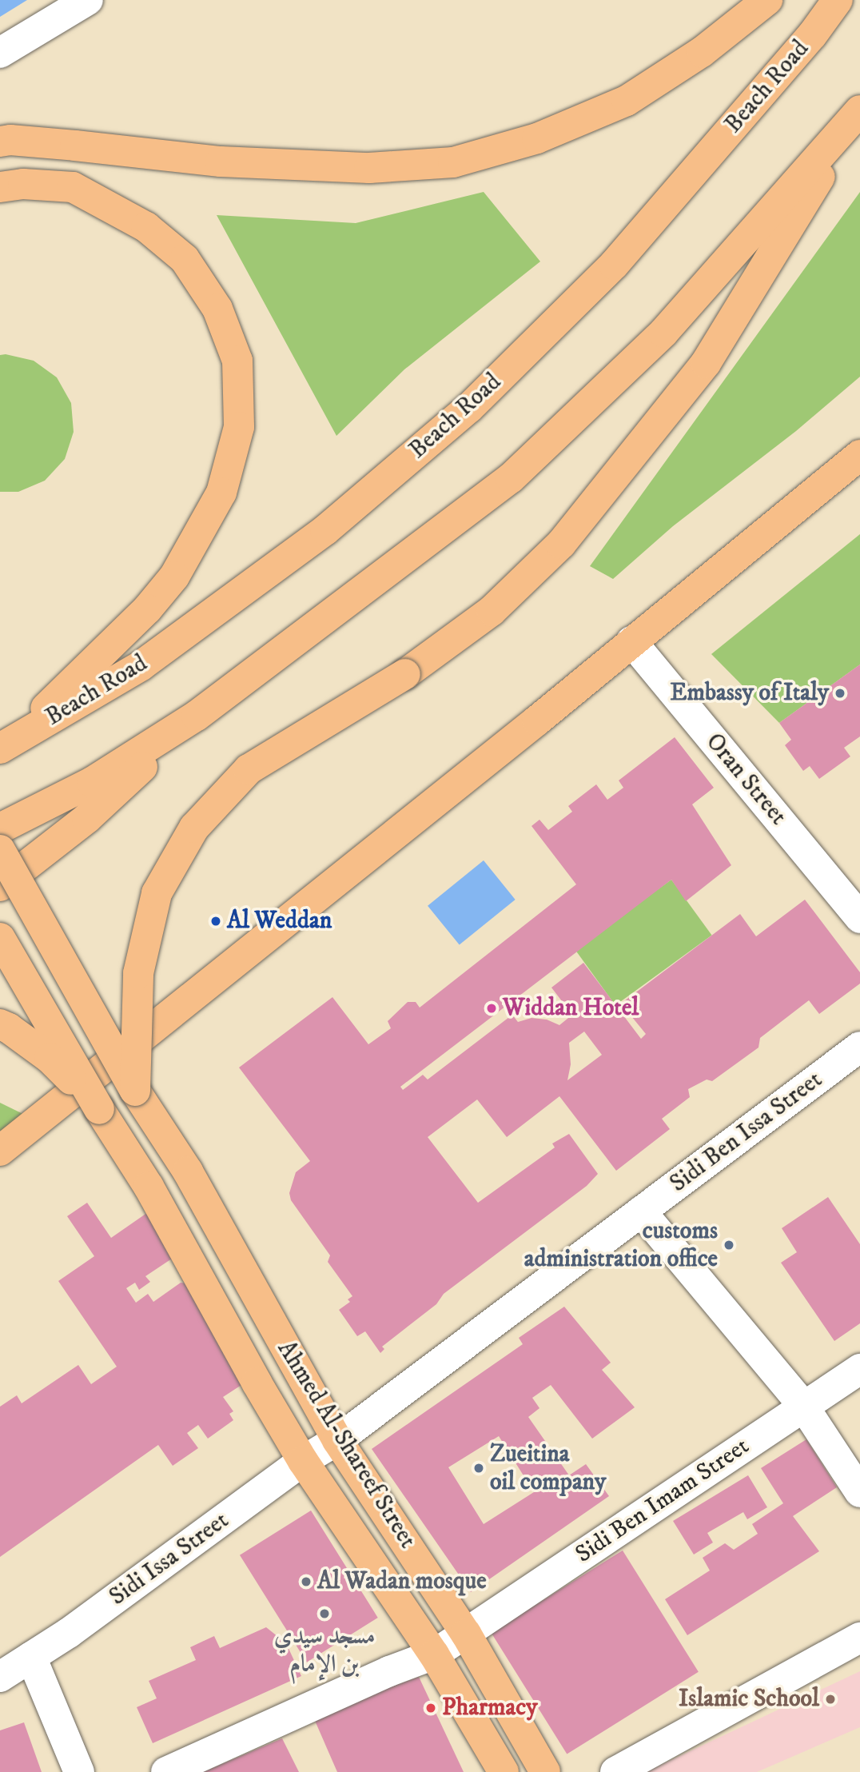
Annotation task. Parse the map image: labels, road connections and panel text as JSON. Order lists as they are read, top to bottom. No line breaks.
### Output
{"streets":{"main road":["Beach Road","Ahmed Al-Shareef Street"],"street":["Oran Street","Sidi Ben Issa Street","Sidi Ben Imam Street","Sidi Issa Street"]},"crossings":[["Sidi Ben Issa Street","Ahmed Al-Shareef Street"],["Sidi Ben Issa Street","Sidi Issa Street"],["Ahmed Al-Shareef Street","Sidi Ben Imam Street"],["Ahmed Al-Shareef Street","Sidi Issa Street"]],"places":["Embassy of Italy","Al Weddan","Widdan Hotel","customs administration office","Zueitina oil company","Al Wadan mosque","مسجد سيدي بن الإمام","Islamic School","Pharmacy"]}
